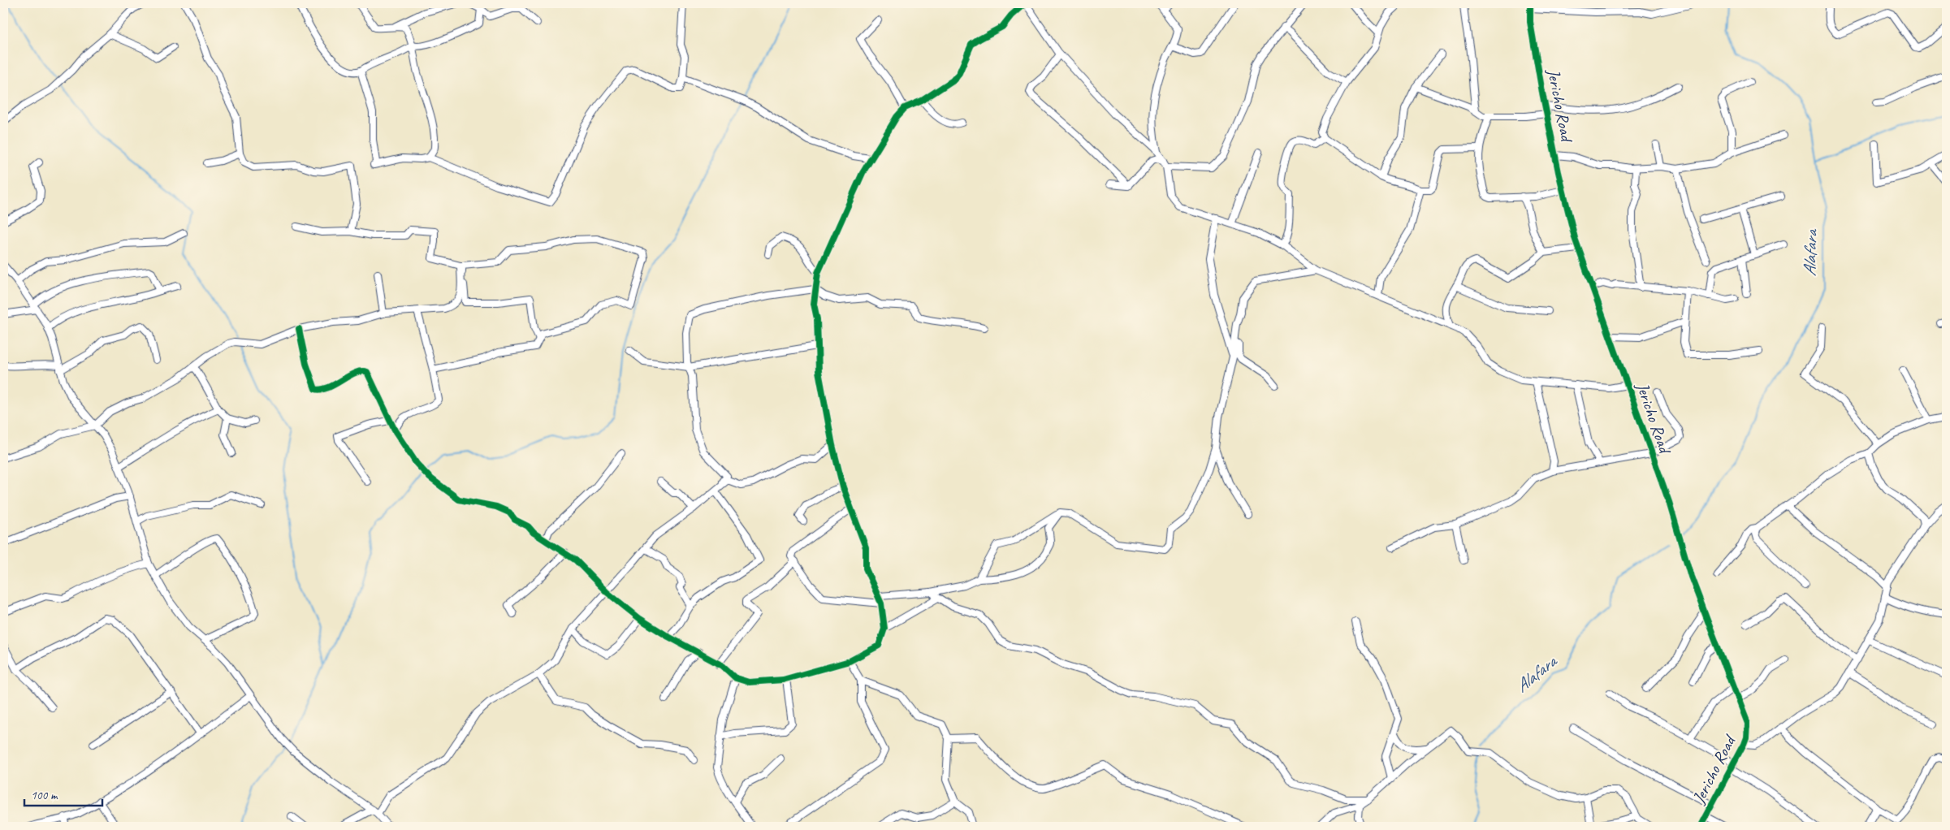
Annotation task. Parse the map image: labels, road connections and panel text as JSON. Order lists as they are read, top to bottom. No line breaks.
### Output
{"streets":{"street":["Jericho Road"]},"water":["Alafara"],"scale_bar":"100 m"}
